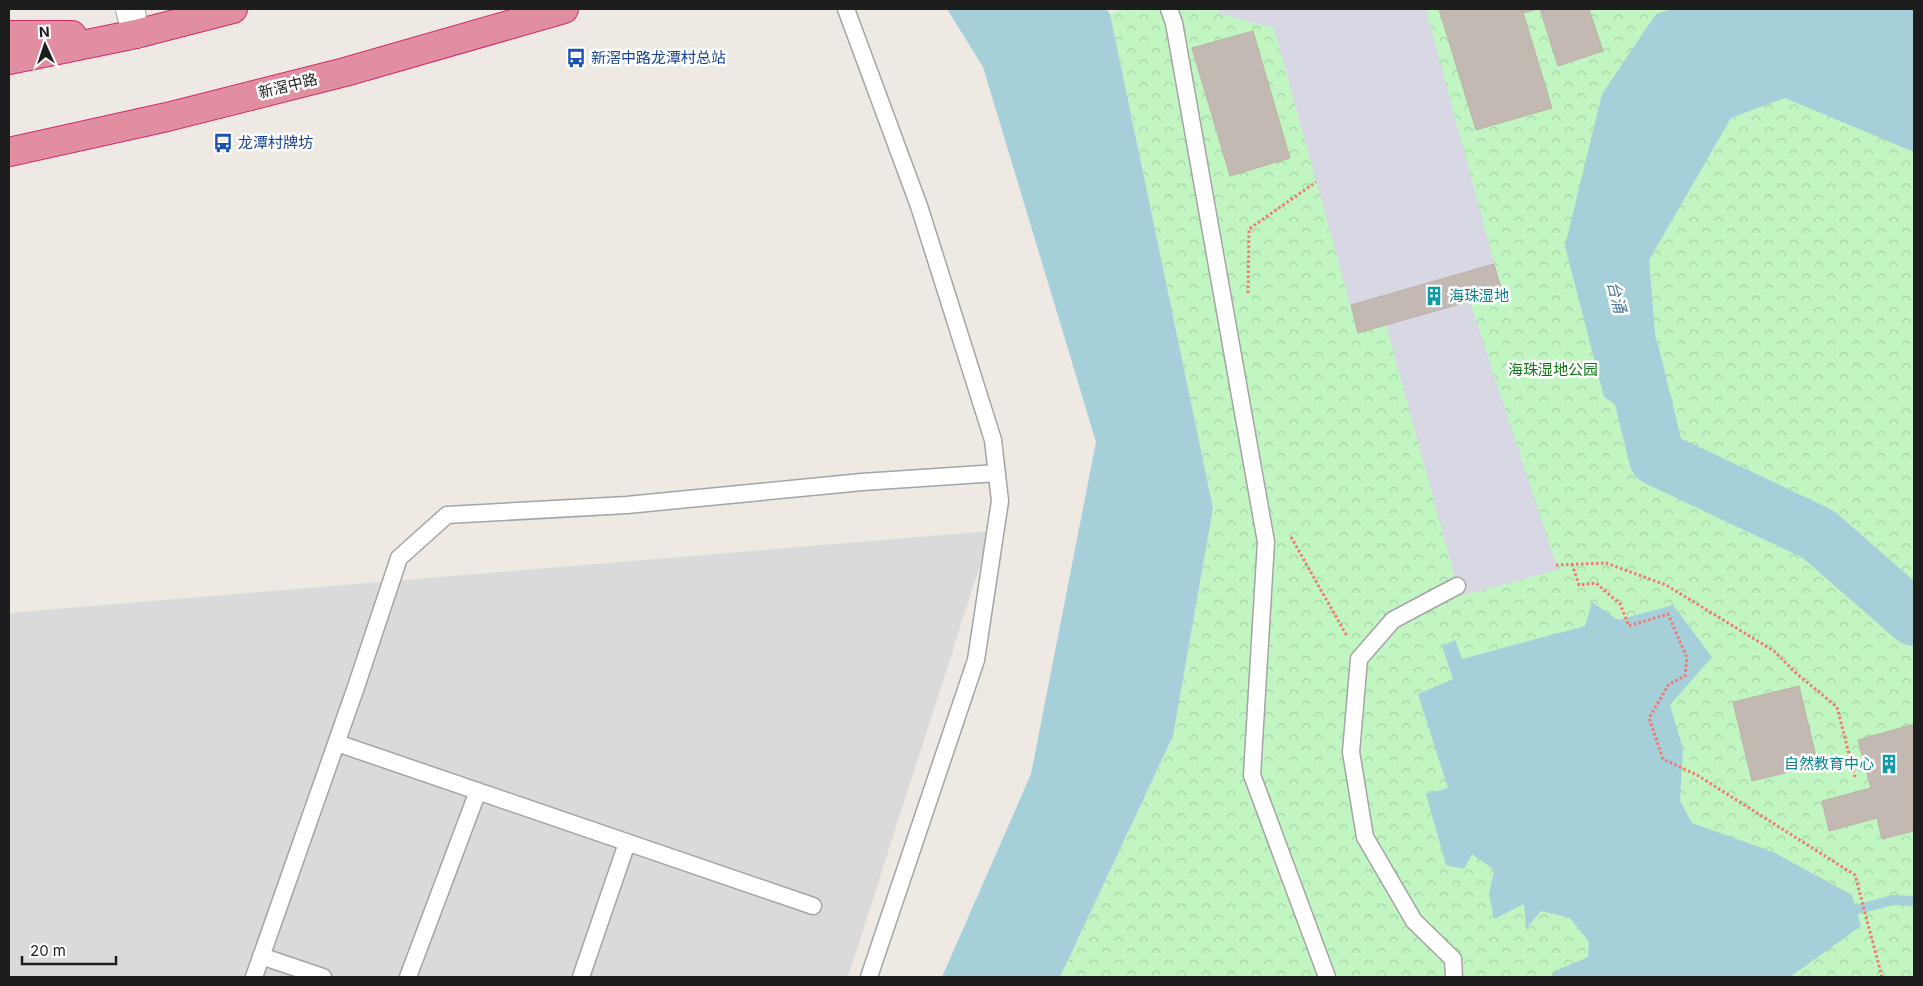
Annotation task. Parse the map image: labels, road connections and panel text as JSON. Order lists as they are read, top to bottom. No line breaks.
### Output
{"streets":{"highway":["新滘中路"]},"water":["台涌"],"parks":["海珠湿地公园"],"places":{"bus stop":["新滘中路龙潭村总站","龙潭村牌坊"],"building":["海珠湿地","自然教育中心"]},"scale_bar":"20 m","north":"top"}
